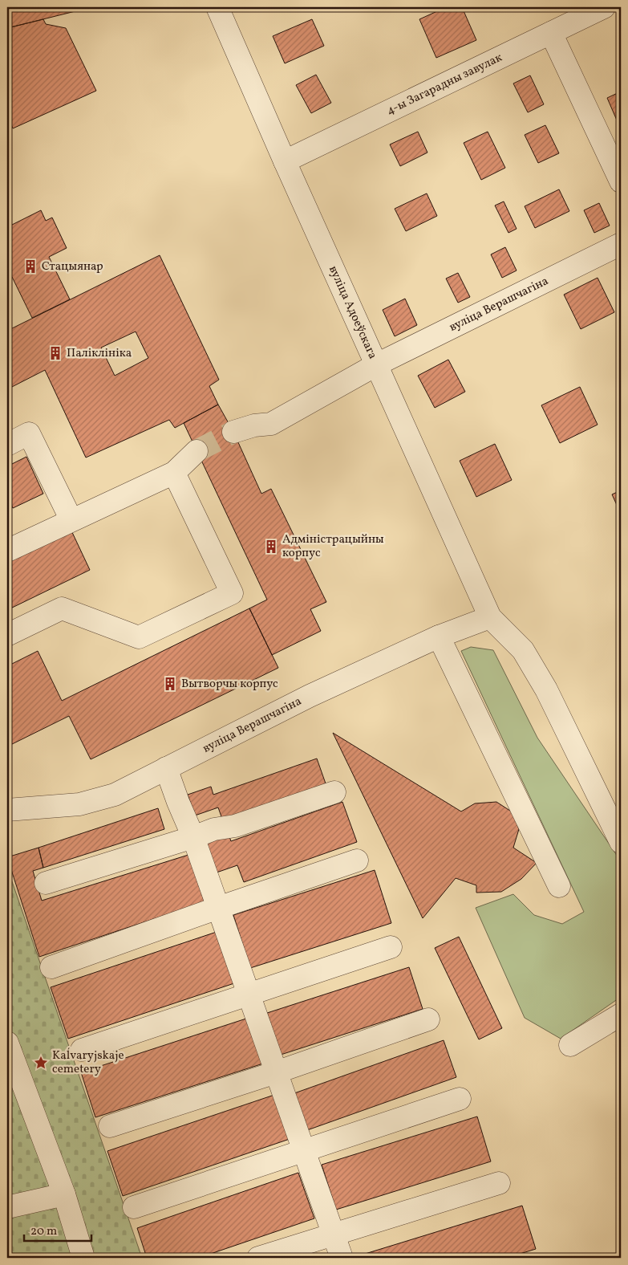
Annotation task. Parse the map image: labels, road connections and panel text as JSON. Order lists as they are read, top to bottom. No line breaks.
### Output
{"streets":{"street":["4-ы Загарадны завулак","вуліца Верашчагіна","вуліца Адоеўскага"]},"crossings":[["4-ы Загарадны завулак","вуліца Адоеўскага"],["вуліца Верашчагіна","вуліца Адоеўскага"]],"places":{"building":["Стацыянар","Паліклініка","Адміністрацыйны корпус","Вытворчы корпус"],"place":["Kaĺvaryjskaje cemetery"]},"scale_bar":"20 m"}
